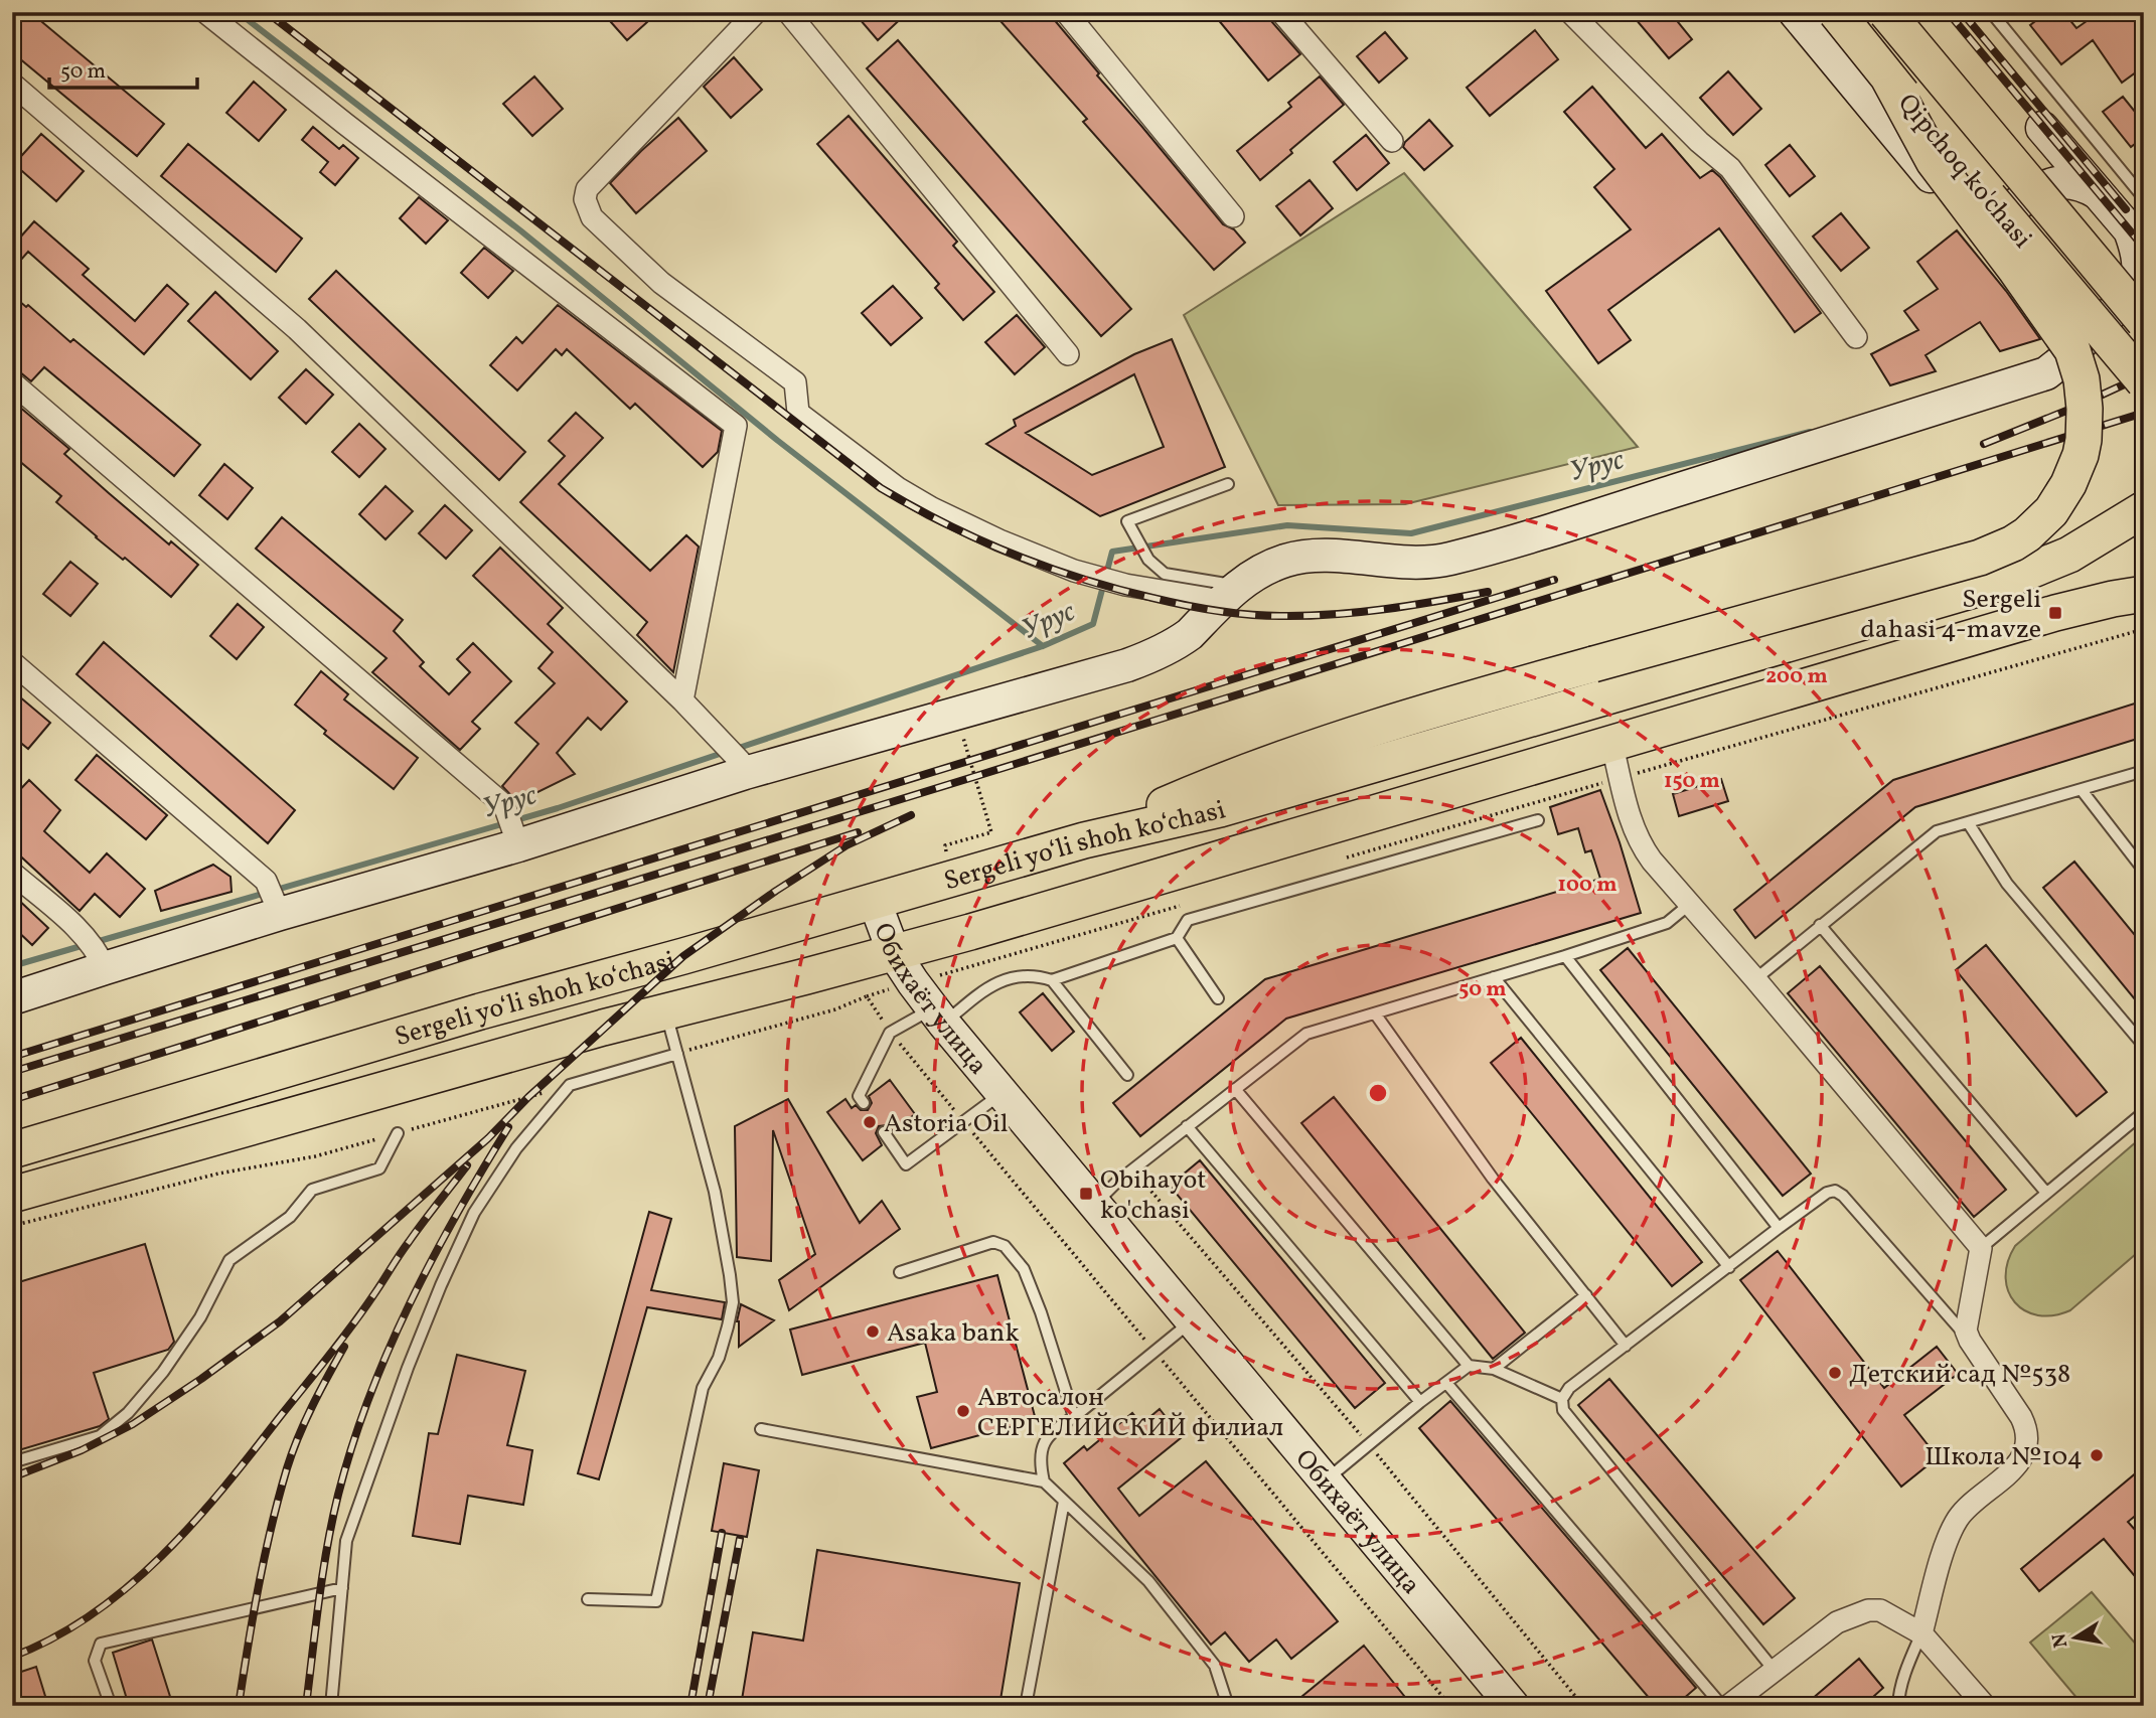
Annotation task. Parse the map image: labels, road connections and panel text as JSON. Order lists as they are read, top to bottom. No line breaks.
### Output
{"streets":{"main road":["Qipchoq ko'chasi","Sergeli yo‘li shoh ko‘chasi"],"street":["Обихаёт улица"]},"crossings":[["Sergeli yo‘li shoh ko‘chasi","Обихаёт улица"]],"water":["Урус"],"places":{"transit":["Sergeli dahasi 4-mavze","Obihayot ko'chasi"],"other":["Astoria Oil","Asaka bank","Детский сад №538","Автосалон СЕРГЕЛИЙСКИЙ филиал","Школа №104"]},"scale_bar":"50 m","north":"left","rings":["200 m","150 m","100 m","50 m"]}
